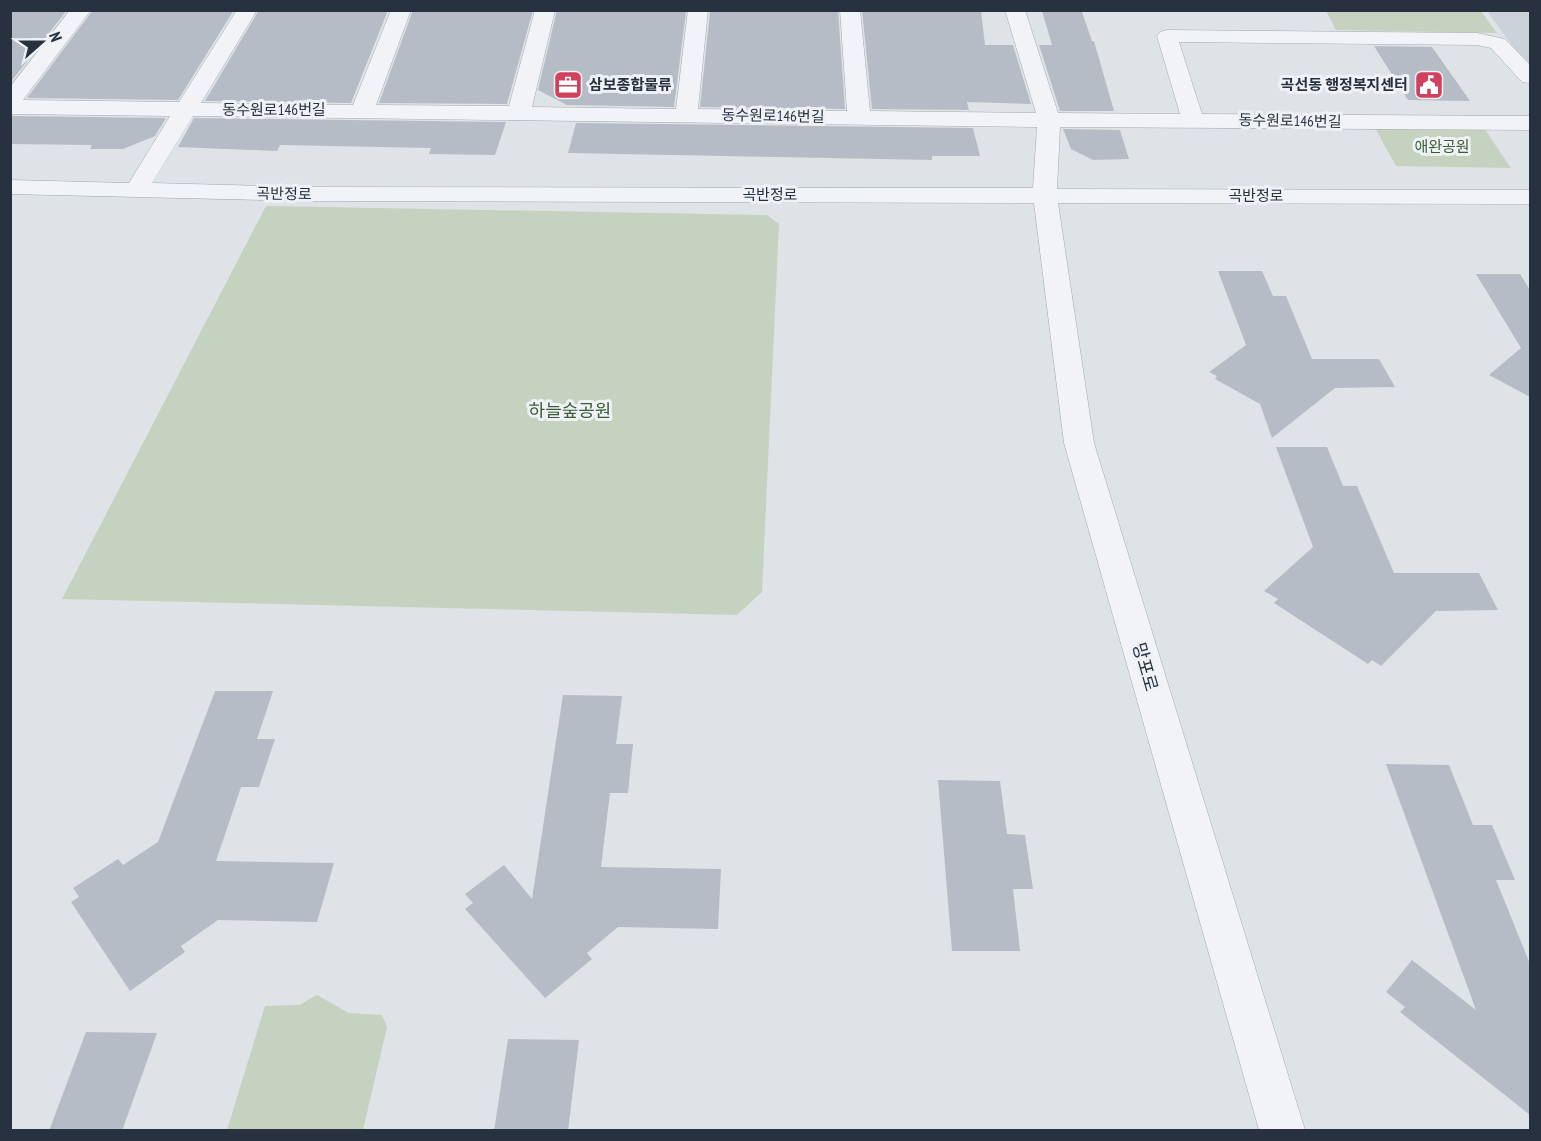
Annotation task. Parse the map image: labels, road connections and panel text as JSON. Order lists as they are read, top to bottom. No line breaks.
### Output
{"streets":{"street":["동수원로146번길","곡반정로","망포로"]},"crossings":[["동수원로146번길","곡반정로"],["동수원로146번길","망포로"],["곡반정로","망포로"]],"parks":["애완공원","하늘숲공원"],"places":{"office":["삼보종합물류"],"public building":["곡선동 행정복지센터"]},"north":"right"}
